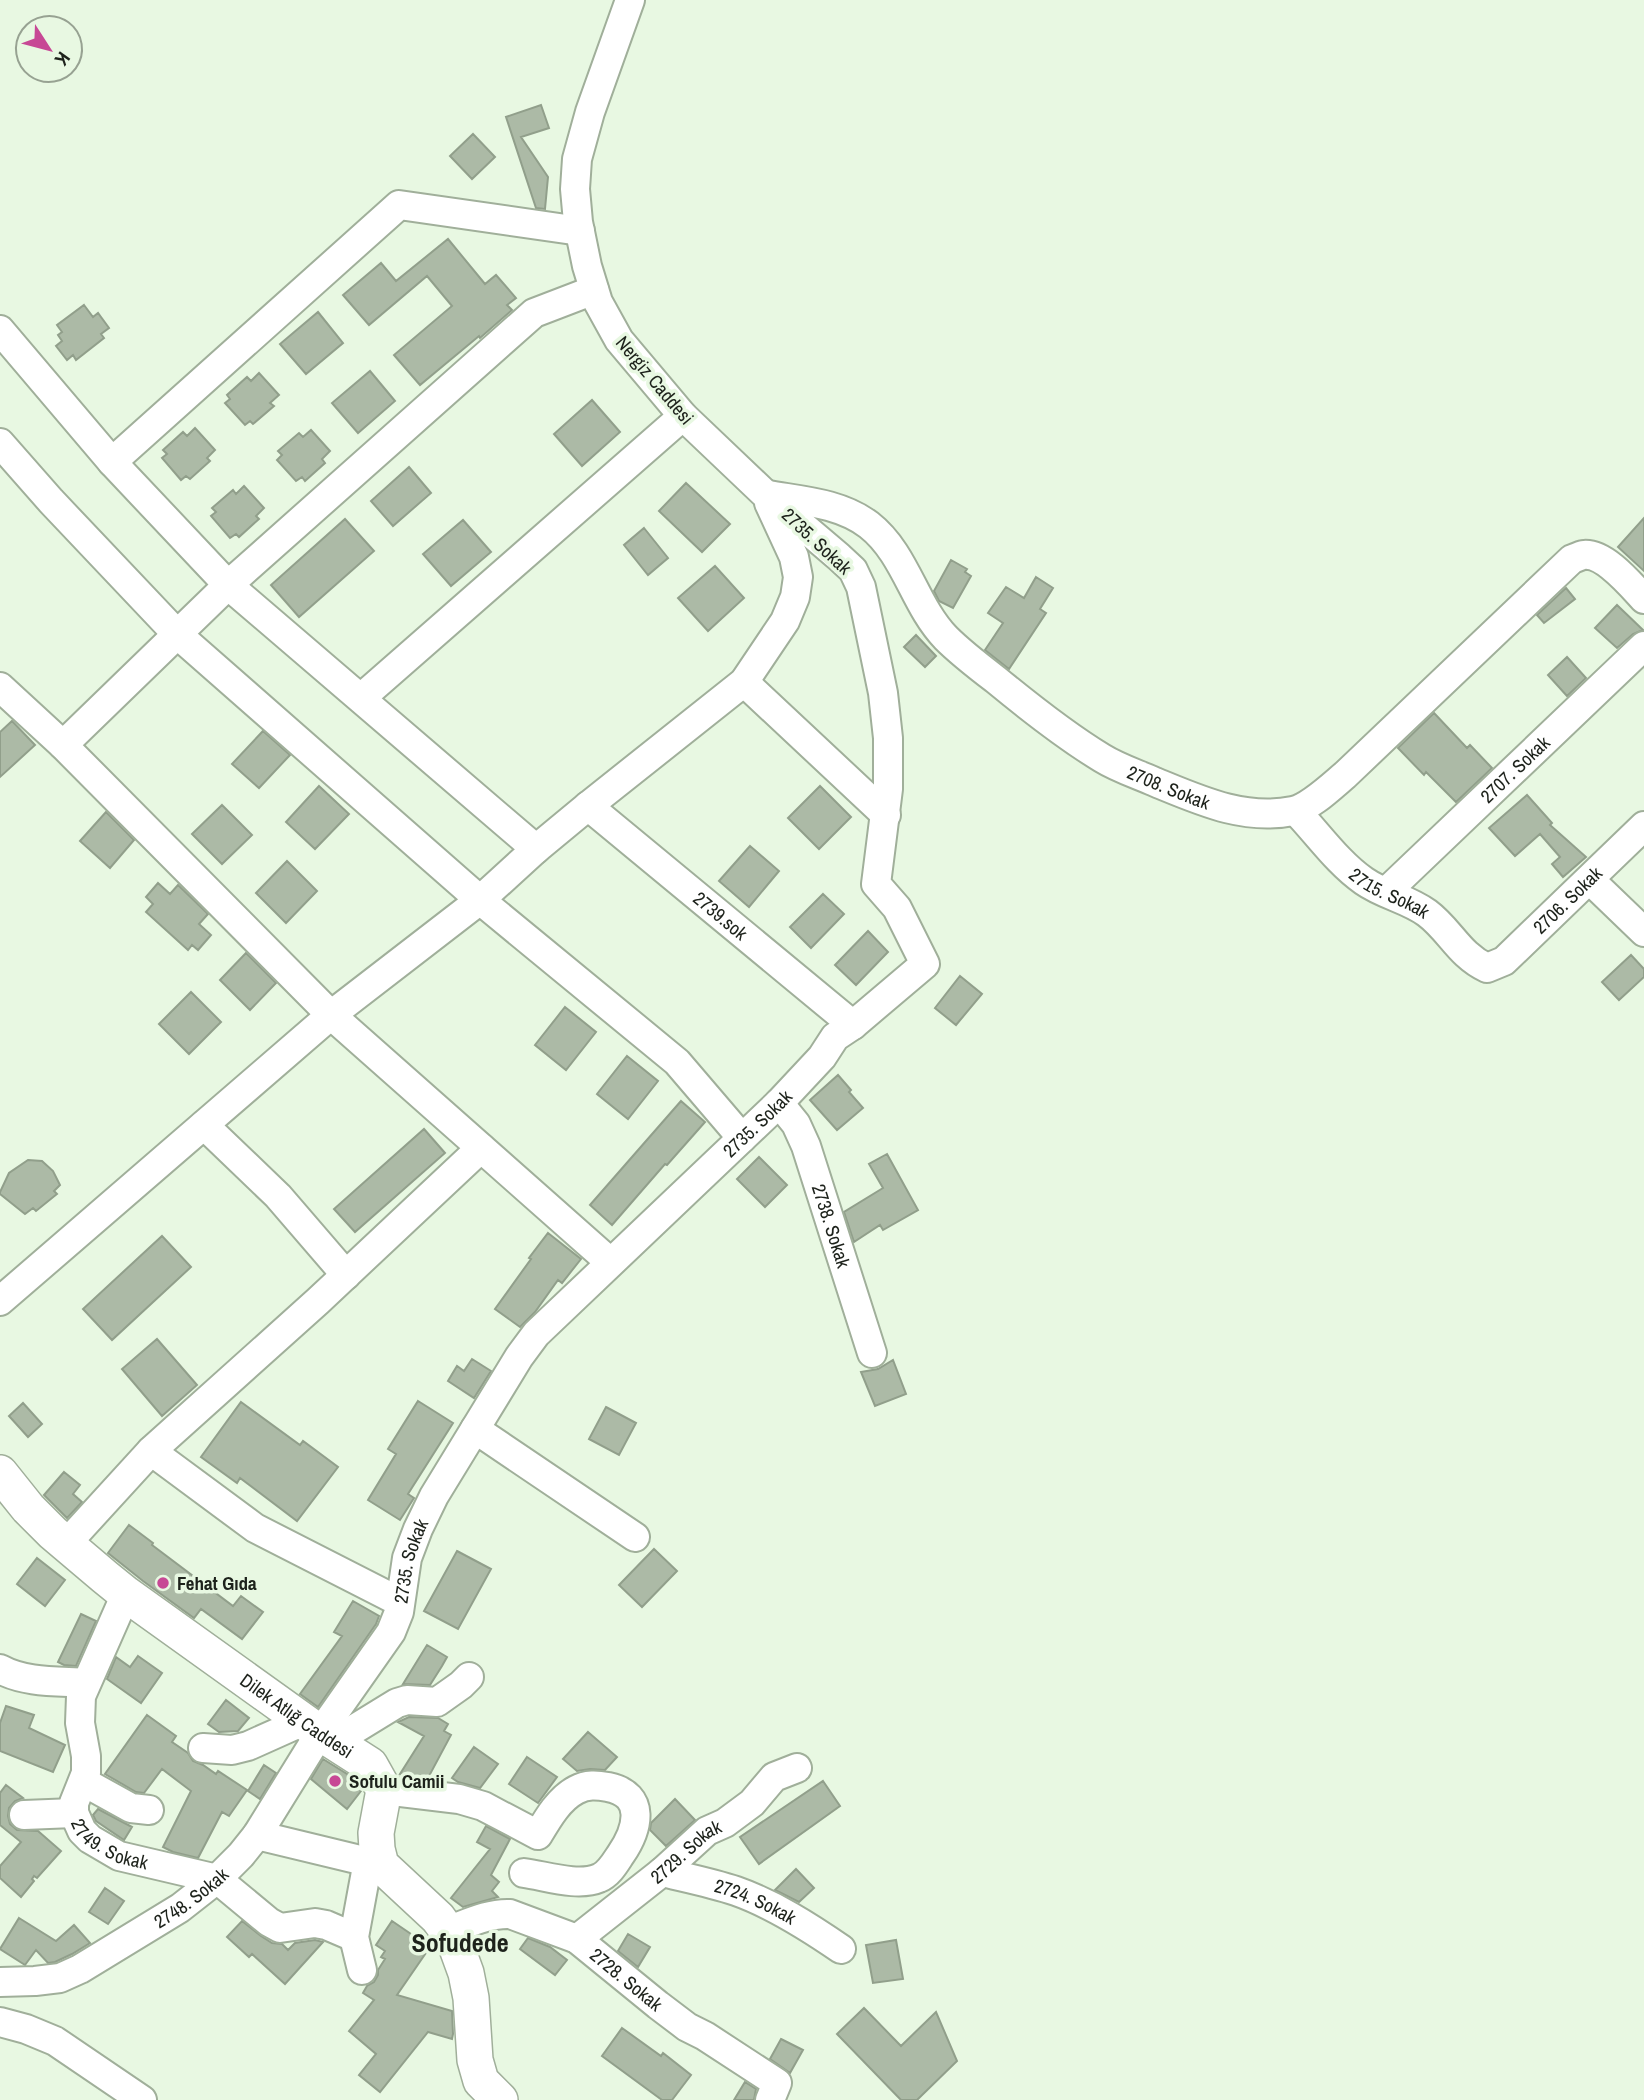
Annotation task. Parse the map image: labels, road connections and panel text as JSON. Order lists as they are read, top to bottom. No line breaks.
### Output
{"streets":{"main road":["Dilek Atlığ Caddesi"],"street":["Nergiz Caddesi","2735. Sokak","2707. Sokak","2708. Sokak","2715. Sokak","2706. Sokak","2739.sok","2738. Sokak","2749. Sokak","2729. Sokak","2748. Sokak","2724. Sokak","2728. Sokak"]},"crossings":[["Nergiz Caddesi","2735. Sokak"],["Nergiz Caddesi","2708. Sokak"],["2735. Sokak","2708. Sokak"],["2735. Sokak","2739.sok"],["2735. Sokak","2738. Sokak"],["2735. Sokak","Dilek Atlığ Caddesi"],["2735. Sokak","2748. Sokak"],["2707. Sokak","2715. Sokak"],["2708. Sokak","2715. Sokak"],["2715. Sokak","2706. Sokak"],["Dilek Atlığ Caddesi","2749. Sokak"],["Dilek Atlığ Caddesi","2748. Sokak"],["2749. Sokak","2748. Sokak"],["2729. Sokak","2724. Sokak"],["2729. Sokak","2728. Sokak"]],"districts":["Sofudede"],"places":["Fehat Gıda","Sofulu Camii"],"north":"bottom right"}
